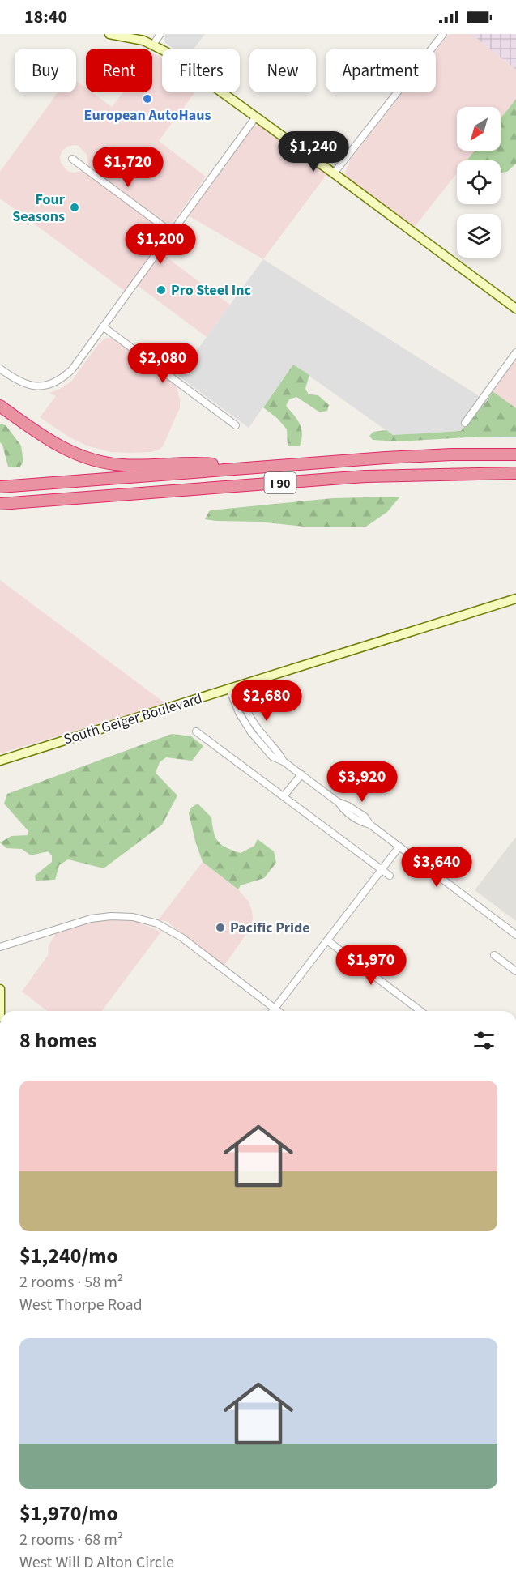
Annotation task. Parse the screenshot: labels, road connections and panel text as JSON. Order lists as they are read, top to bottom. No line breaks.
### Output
{"streets":{"highway":["I 90"],"street":["South Geiger Boulevard"]},"places":["European AutoHaus","Four Seasons","Pro Steel Inc","Pacific Pride"],"north":"bottom left","page":{"status":"18:40","chip":["Buy","Rent","Filters","New","Apartment"],"price":["$1,240","$1,720","$1,200","$2,080","$2,680","$3,920","$3,640","$1,970"],"heading":"8 homes","list":[{"name":"$1,240/mo","note":"2 rooms · 58 m² · West Thorpe Road"},{"name":"$1,970/mo","note":"2 rooms · 68 m² · West Will D Alton Circle"}]}}
